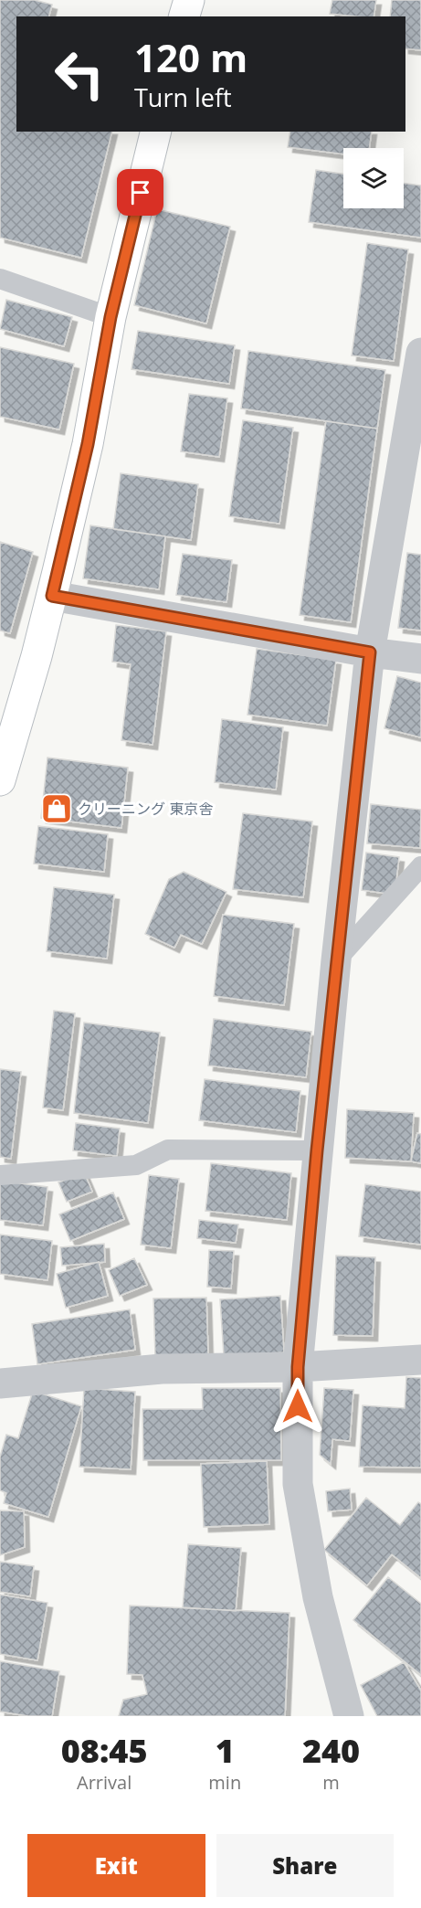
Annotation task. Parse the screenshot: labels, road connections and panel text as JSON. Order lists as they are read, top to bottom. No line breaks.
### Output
{"places":{"shop":["クリーニング 東京舎"]},"page":{"turn":["120 m","Turn left"],"eta":["08:45","Arrival","1","min","240","m"],"buttons":["Exit","Share"]}}
